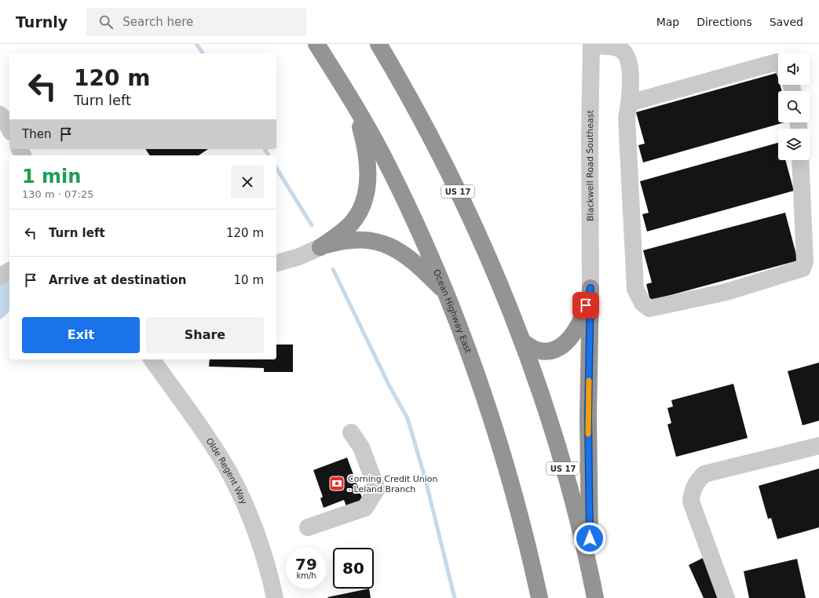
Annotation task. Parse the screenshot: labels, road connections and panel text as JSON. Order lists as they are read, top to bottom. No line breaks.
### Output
{"streets":{"highway":["US 17","Ocean Highway East"],"street":["Blackwell Road Southeast","Olde Regent Way"]},"places":{"bank":["Corning Credit Union - Leland Branch"]},"page":{"header":"Turnly","search":"Search here","nav":["Map","Directions","Saved"],"turn":["120 m","Turn left"],"then":"Then","heading":["1 min","130 m · 07:25"],"list":[{"name":"Turn left","value":"120 m"},{"name":"Arrive at destination","value":"10 m"}],"buttons":["Exit","Share"],"speed":"79 km/h","limit":"80"}}
